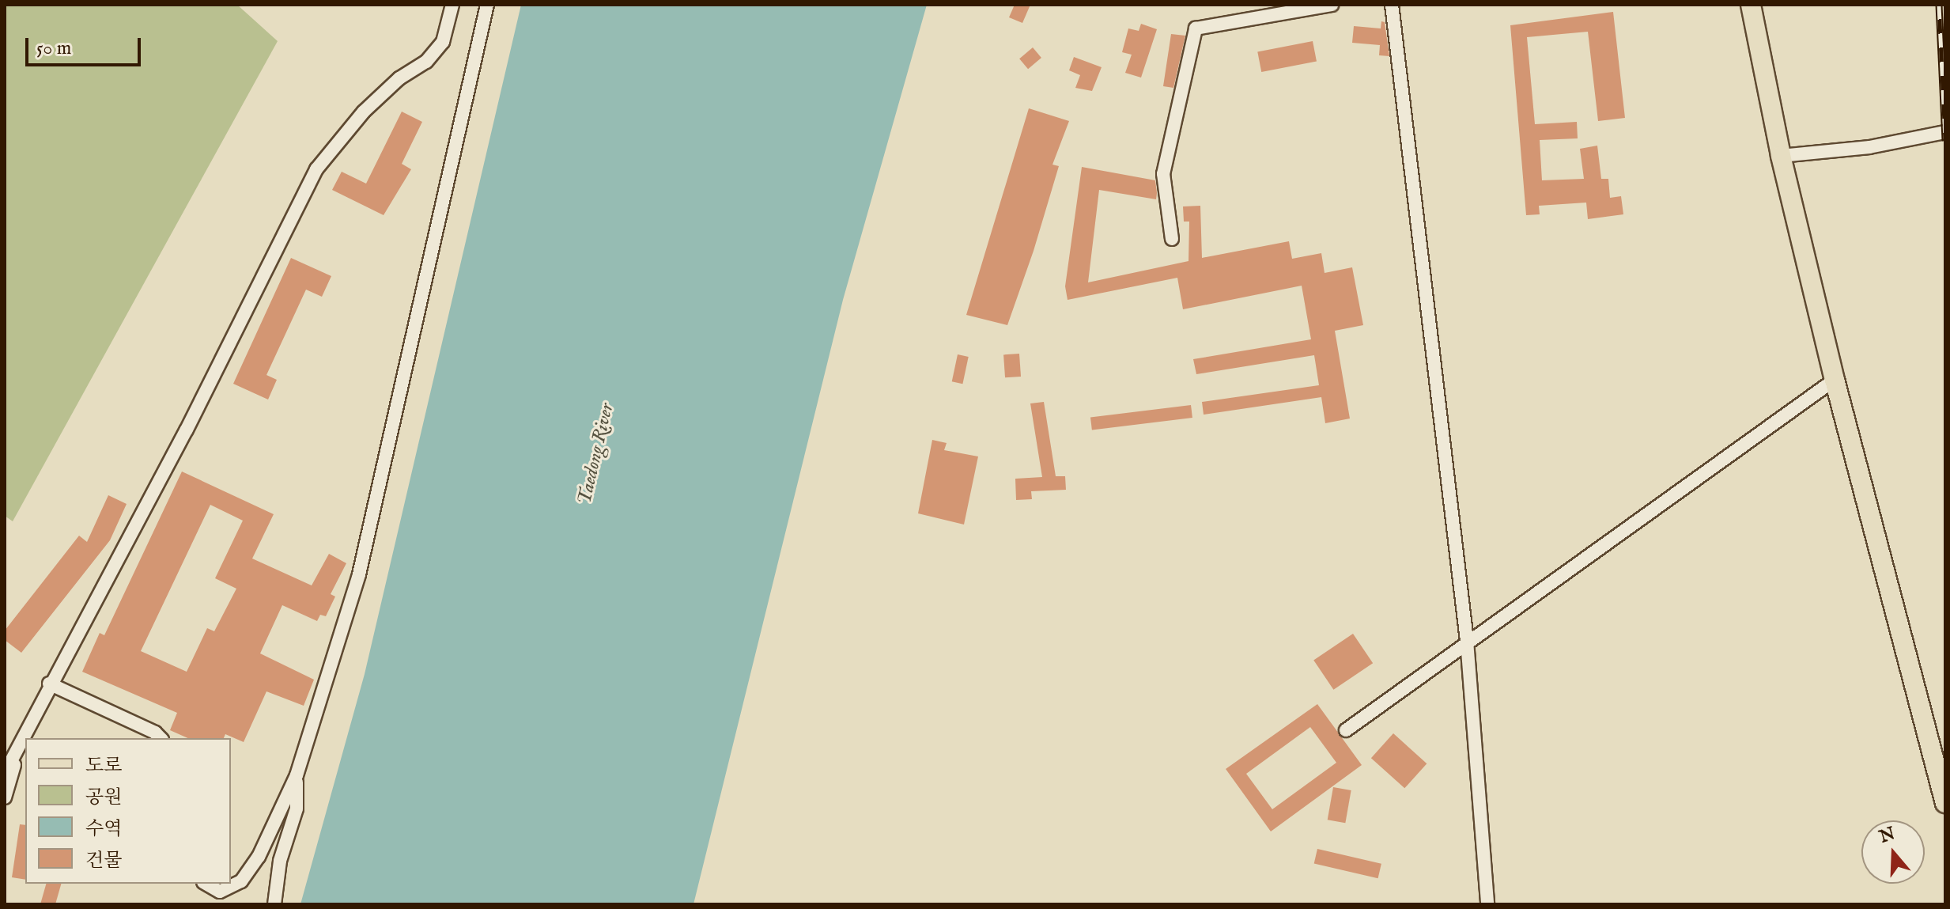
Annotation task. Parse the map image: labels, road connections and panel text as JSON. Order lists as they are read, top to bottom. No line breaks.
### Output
{"water":["Taedong River"],"legend":["도로","공원","수역","건물"],"scale_bar":"50 m","north":"top"}
